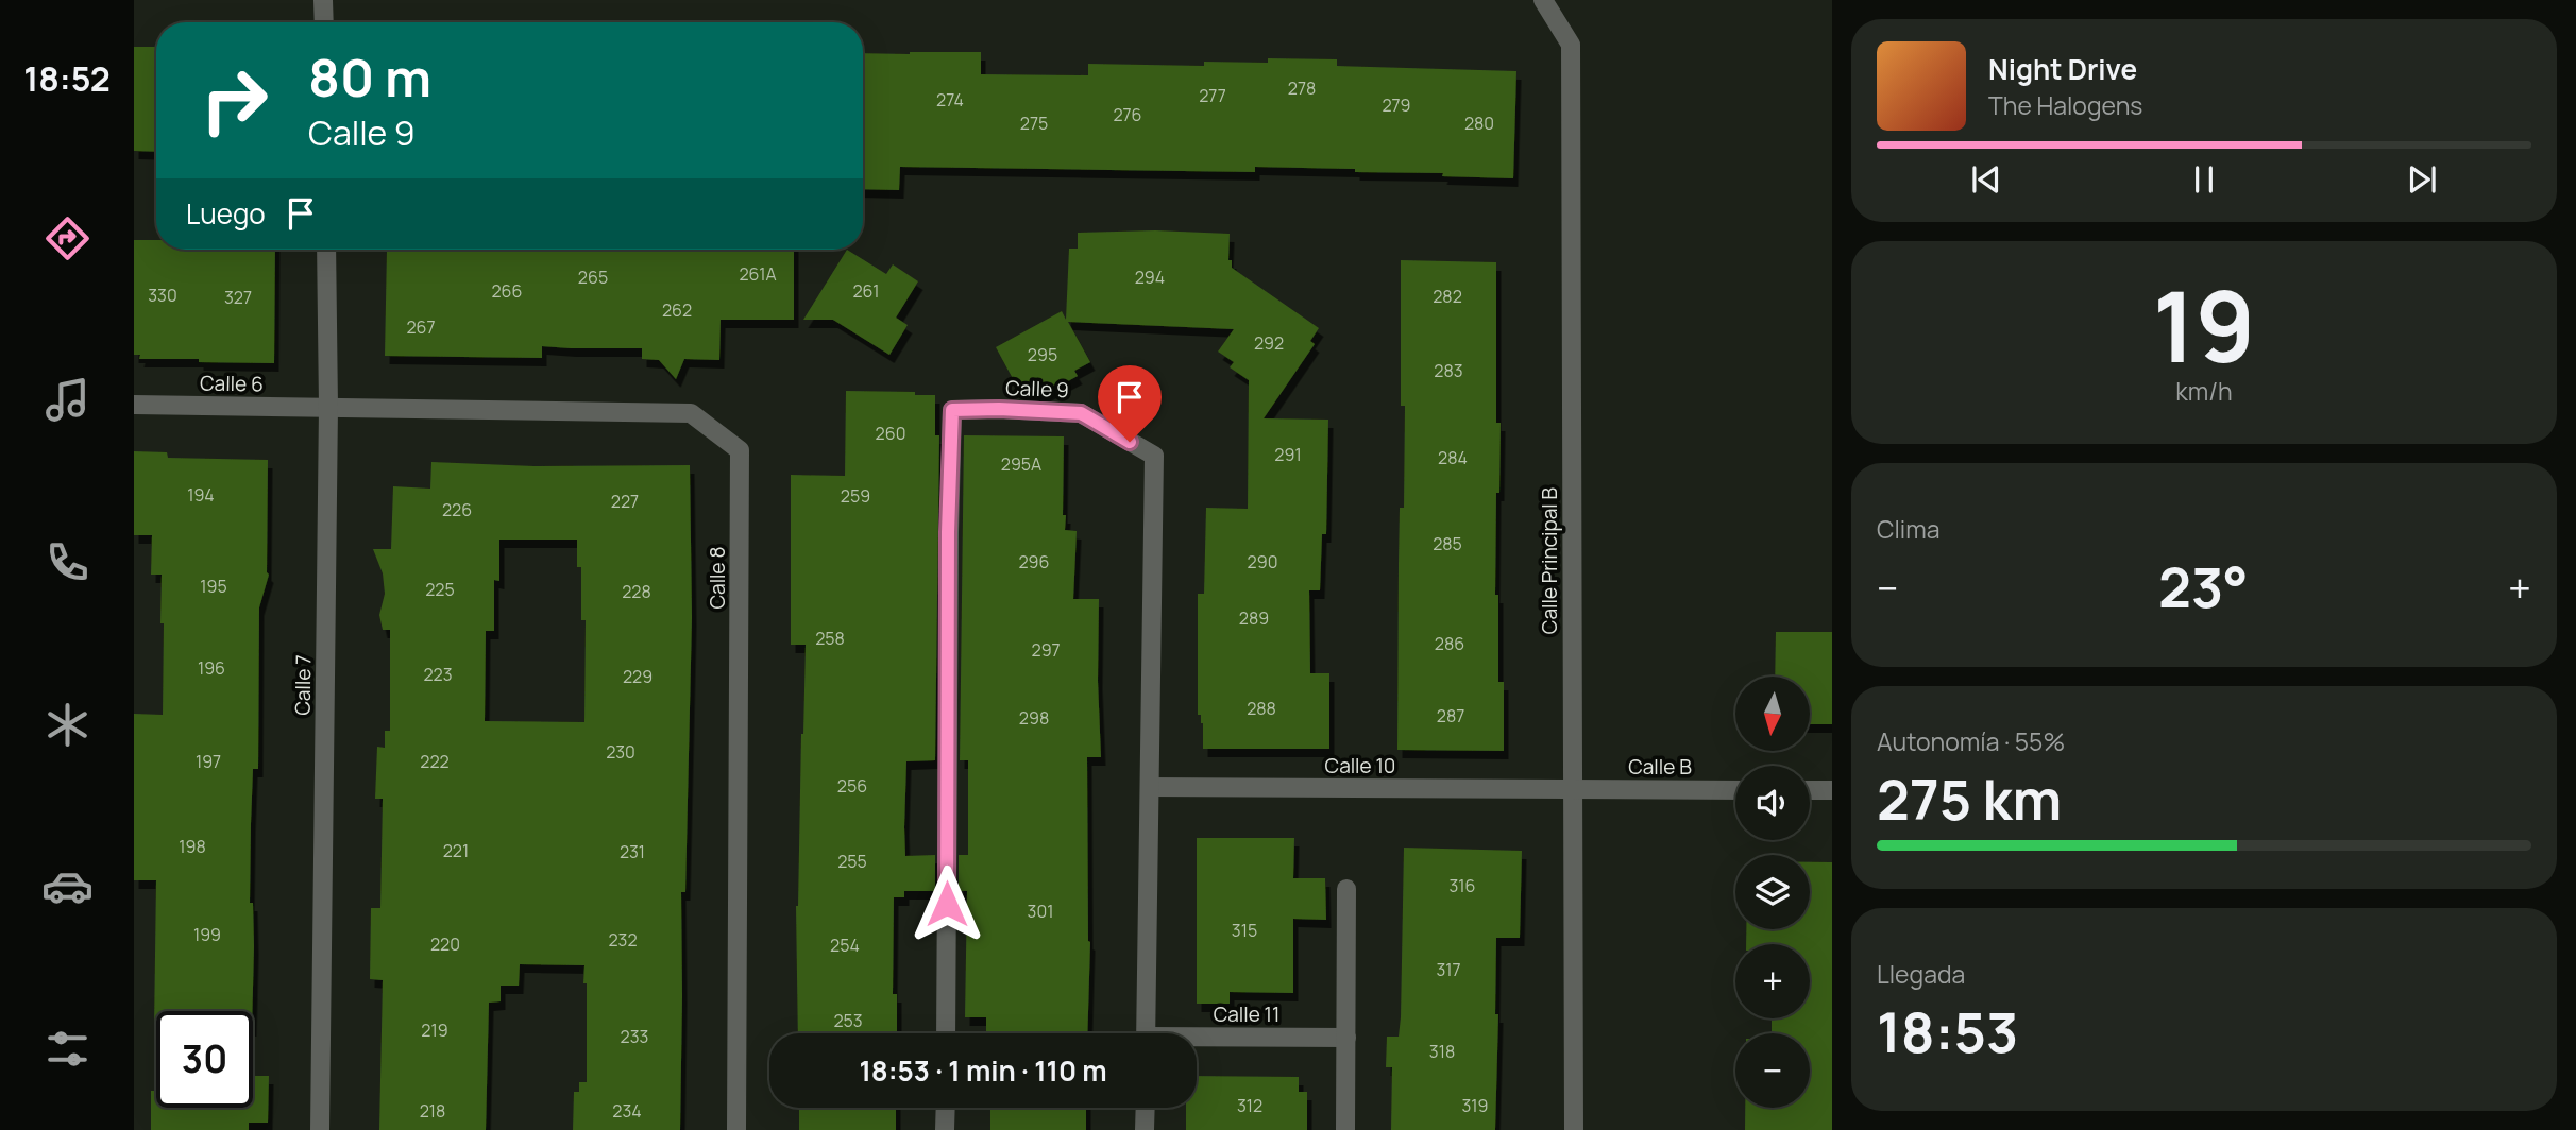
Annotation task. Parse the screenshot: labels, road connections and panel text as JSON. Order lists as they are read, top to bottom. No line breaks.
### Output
{"streets":{"street":["Calle 6","Calle 9","Calle Principal B","Calle 8","Calle 7","Calle 10","Calle B","Calle 11"]},"crossings":[["Calle 6","Calle 8"],["Calle 6","Calle 7"],["Calle 9","Calle 10"],["Calle Principal B","Calle 10"],["Calle Principal B","Calle B"],["Calle 8","Calle 7"],["Calle 10","Calle B"]],"house_numbers":["278","277","274","279","276","275","280","261A","265","294","266","261","330","282","327","262","267","292","295","283","260","291","284","295A","194","259","227","226","285","296","290","195","225","228","289","258","286","297","196","223","229","288","287","298","230","197","222","256","198","221","231","255","316","301","315","199","232","220","254","317","253","219","233","318","312","319","218","234"],"north":"bottom","page":{"tabs":"18:52","turn":["80 m","Calle 9"],"song":["Night Drive","The Halogens"],"then":"Luego","tile":[["19","km/h"],"Clima",["Autonomía · 55%","275 km"],["Llegada","18:53"]],"heat":["−","23°","+"],"map_buttons":["+","−"],"limit":"30","trip":"18:53 · 1 min · 110 m"}}
